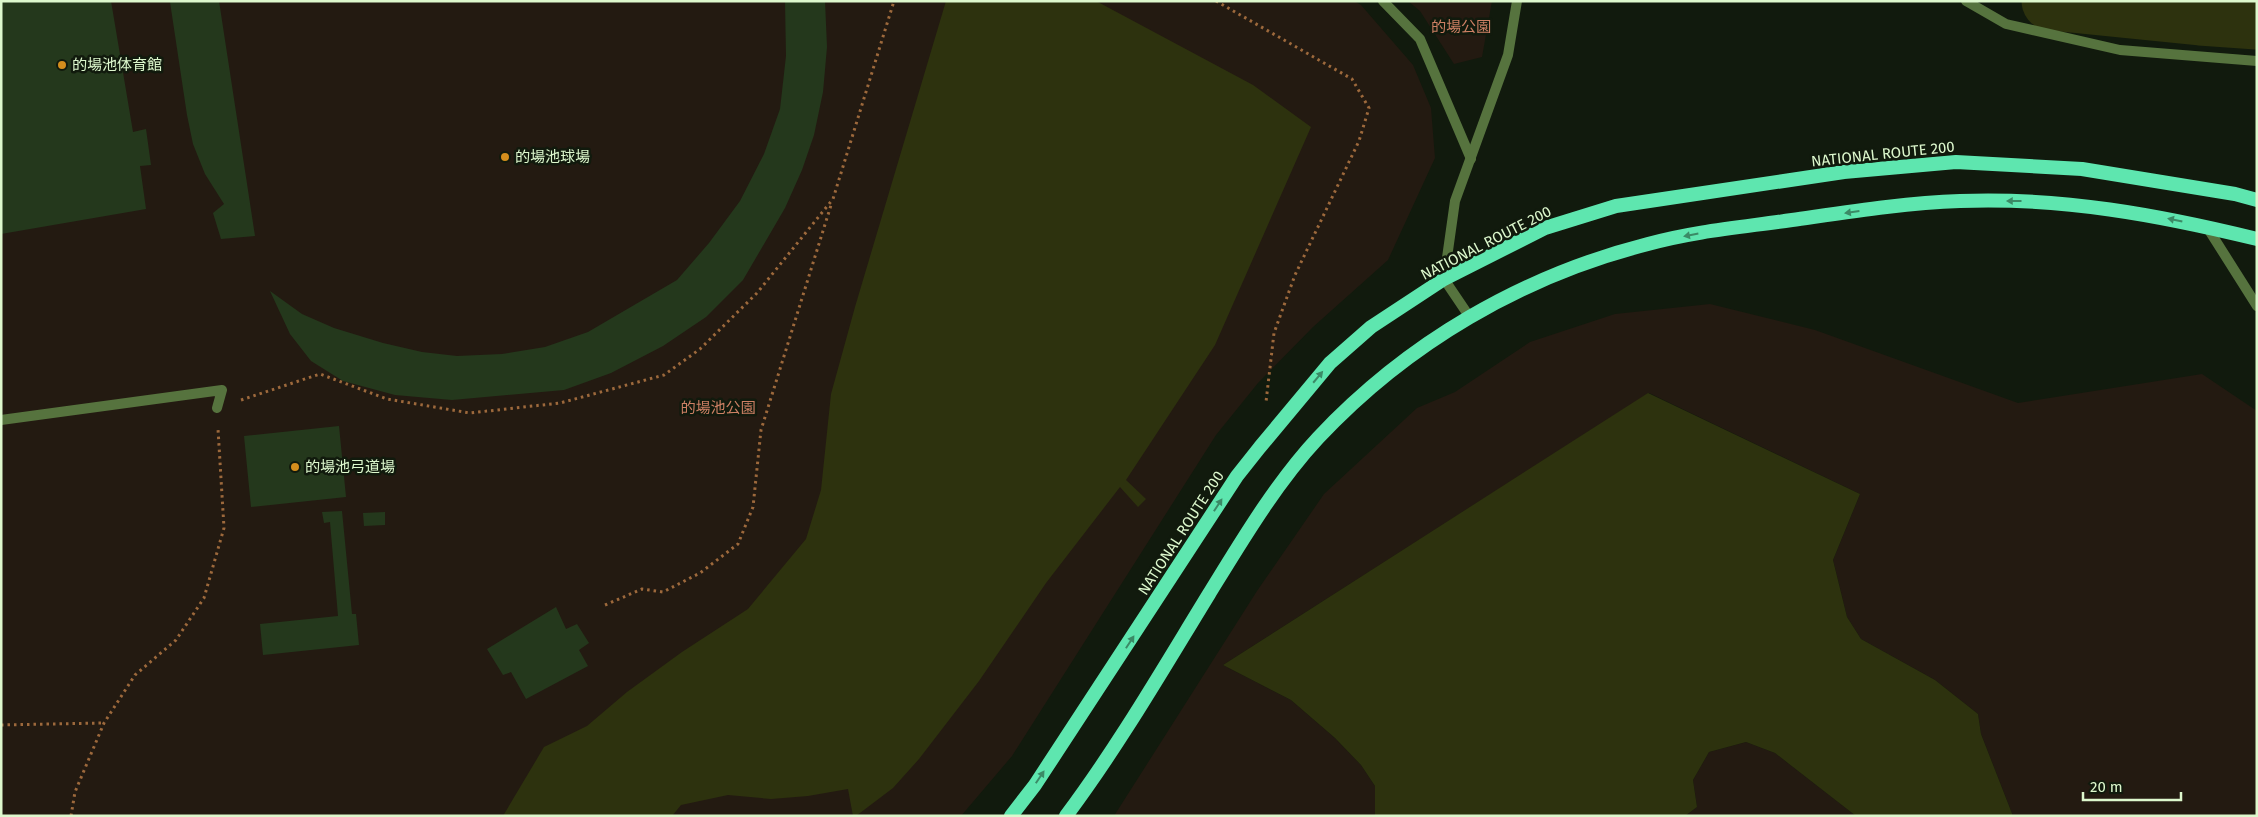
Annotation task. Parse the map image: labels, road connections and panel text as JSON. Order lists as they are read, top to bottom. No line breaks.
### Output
{"streets":{"highway":["NATIONAL ROUTE 200"]},"parks":["的場公園","的場池公園"],"places":["的場池体育館","的場池球場","的場池弓道場"],"scale_bar":"20 m"}
